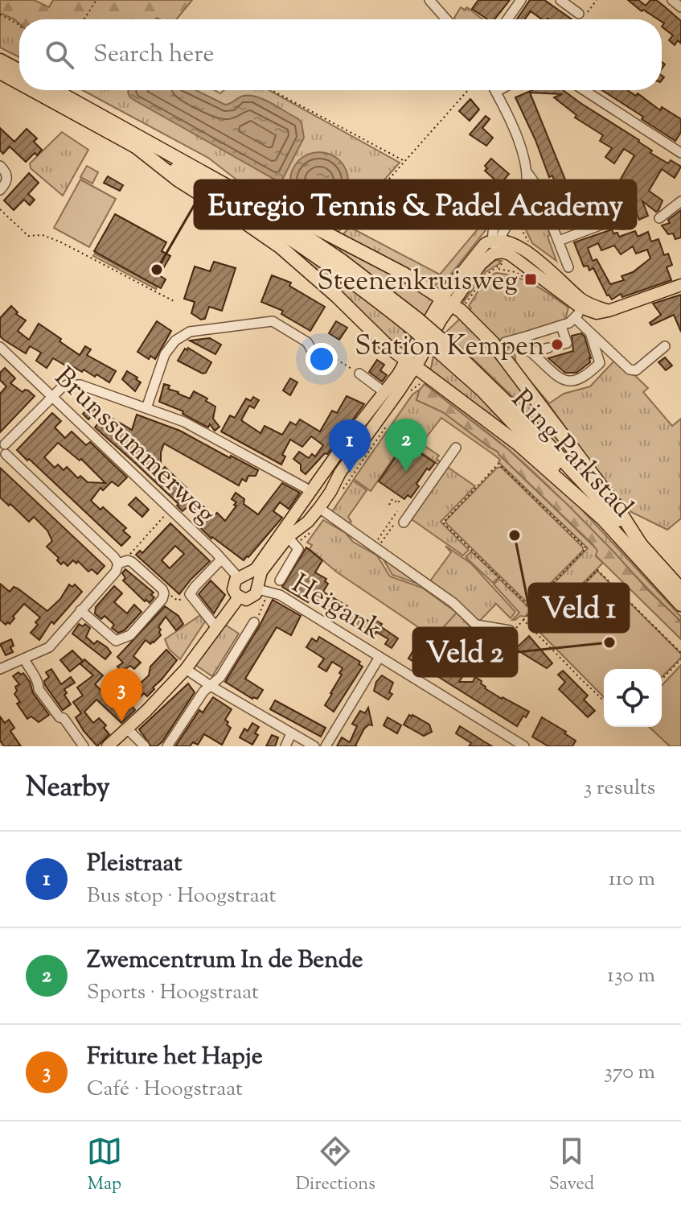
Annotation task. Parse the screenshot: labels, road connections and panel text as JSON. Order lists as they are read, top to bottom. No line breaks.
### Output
{"streets":{"highway":["Ring Parkstad"],"street":["Brunssummerweg","Heigank"]},"crossings":[["Brunssummerweg","Heigank"]],"places":{"other":["Euregio Tennis & Padel Academy","Station Kempen","Veld 1","Veld 2"],"transit":["Steenenkruisweg"]},"page":{"search":"Search here","pins":["2","1","3"],"heading":["Nearby","3 results"],"list":[{"mark":"1","name":"Pleistraat","note":"Bus stop · Hoogstraat","value":"110 m"},{"mark":"2","name":"Zwemcentrum In de Bende","note":"Sports · Hoogstraat","value":"130 m"},{"mark":"3","name":"Friture het Hapje","note":"Café · Hoogstraat","value":"370 m"}],"nav":["Map","Directions","Saved"]}}
